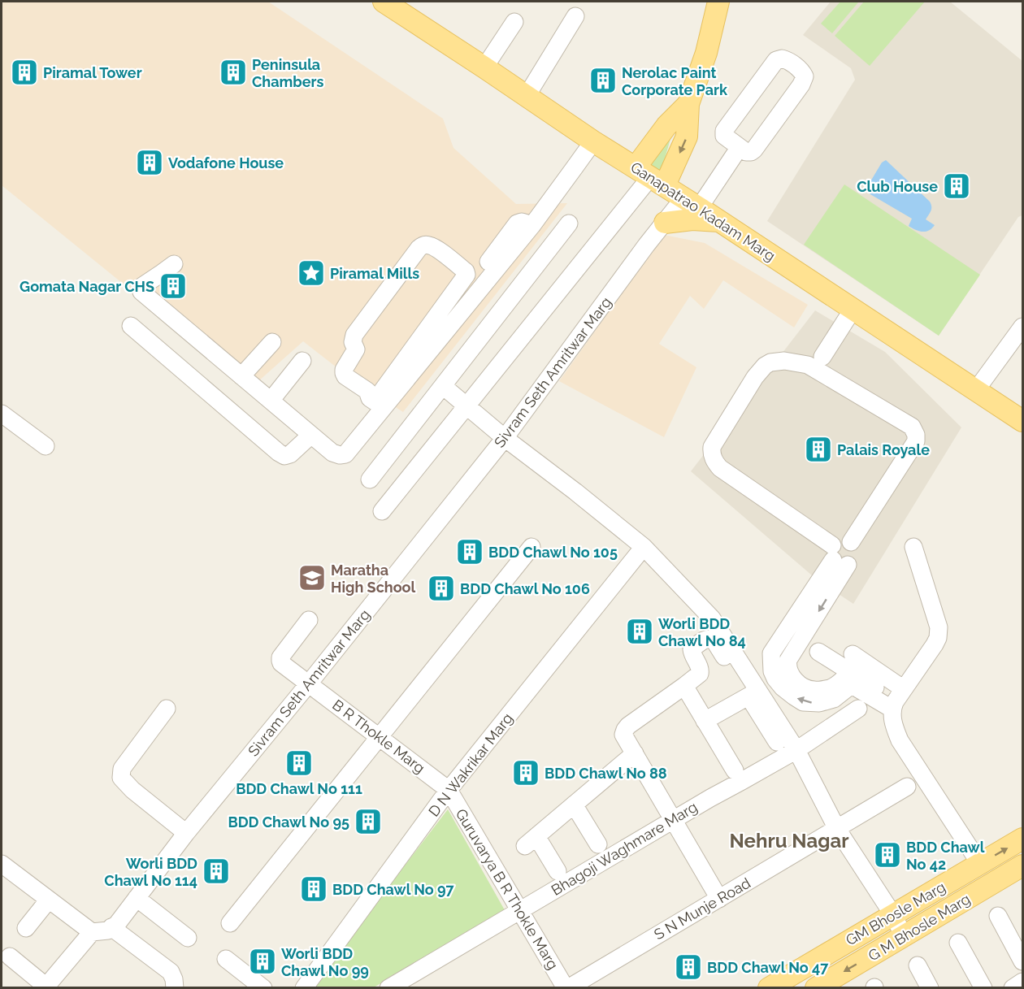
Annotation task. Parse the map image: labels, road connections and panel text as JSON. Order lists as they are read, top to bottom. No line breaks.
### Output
{"streets":{"main road":["Ganapatrao Kadam Marg","GM Bhosle Marg","G M Bhosle Marg"],"street":["Sivram Seth Amritwar Marg","B R Thokle Marg","D N Wakrikar Marg","Bhagoji Waghmare Marg","Guruvarya B R Thokle Marg","S N Munje Road"]},"crossings":[["Ganapatrao Kadam Marg","Sivram Seth Amritwar Marg"],["Sivram Seth Amritwar Marg","B R Thokle Marg"],["B R Thokle Marg","D N Wakrikar Marg"],["B R Thokle Marg","Guruvarya B R Thokle Marg"],["D N Wakrikar Marg","Guruvarya B R Thokle Marg"],["Bhagoji Waghmare Marg","Guruvarya B R Thokle Marg"],["Guruvarya B R Thokle Marg","S N Munje Road"]],"one_way":["G M Bhosle Marg"],"districts":["Nehru Nagar"],"places":{"building":["Piramal Tower","Peninsula Chambers","Nerolac Paint Corporate Park","Vodafone House","Club House","Gomata Nagar CHS","Palais Royale","BDD Chawl No 105","BDD Chawl No 106","Worli BDD Chawl No 84","BDD Chawl No 111","BDD Chawl No 88","BDD Chawl No 95","BDD Chawl No 42","Worli BDD Chawl No 114","BDD Chawl No 97","Worli BDD Chawl No 99","BDD Chawl No 47"],"place":["Piramal Mills"],"school or university":["Maratha High School"]}}
